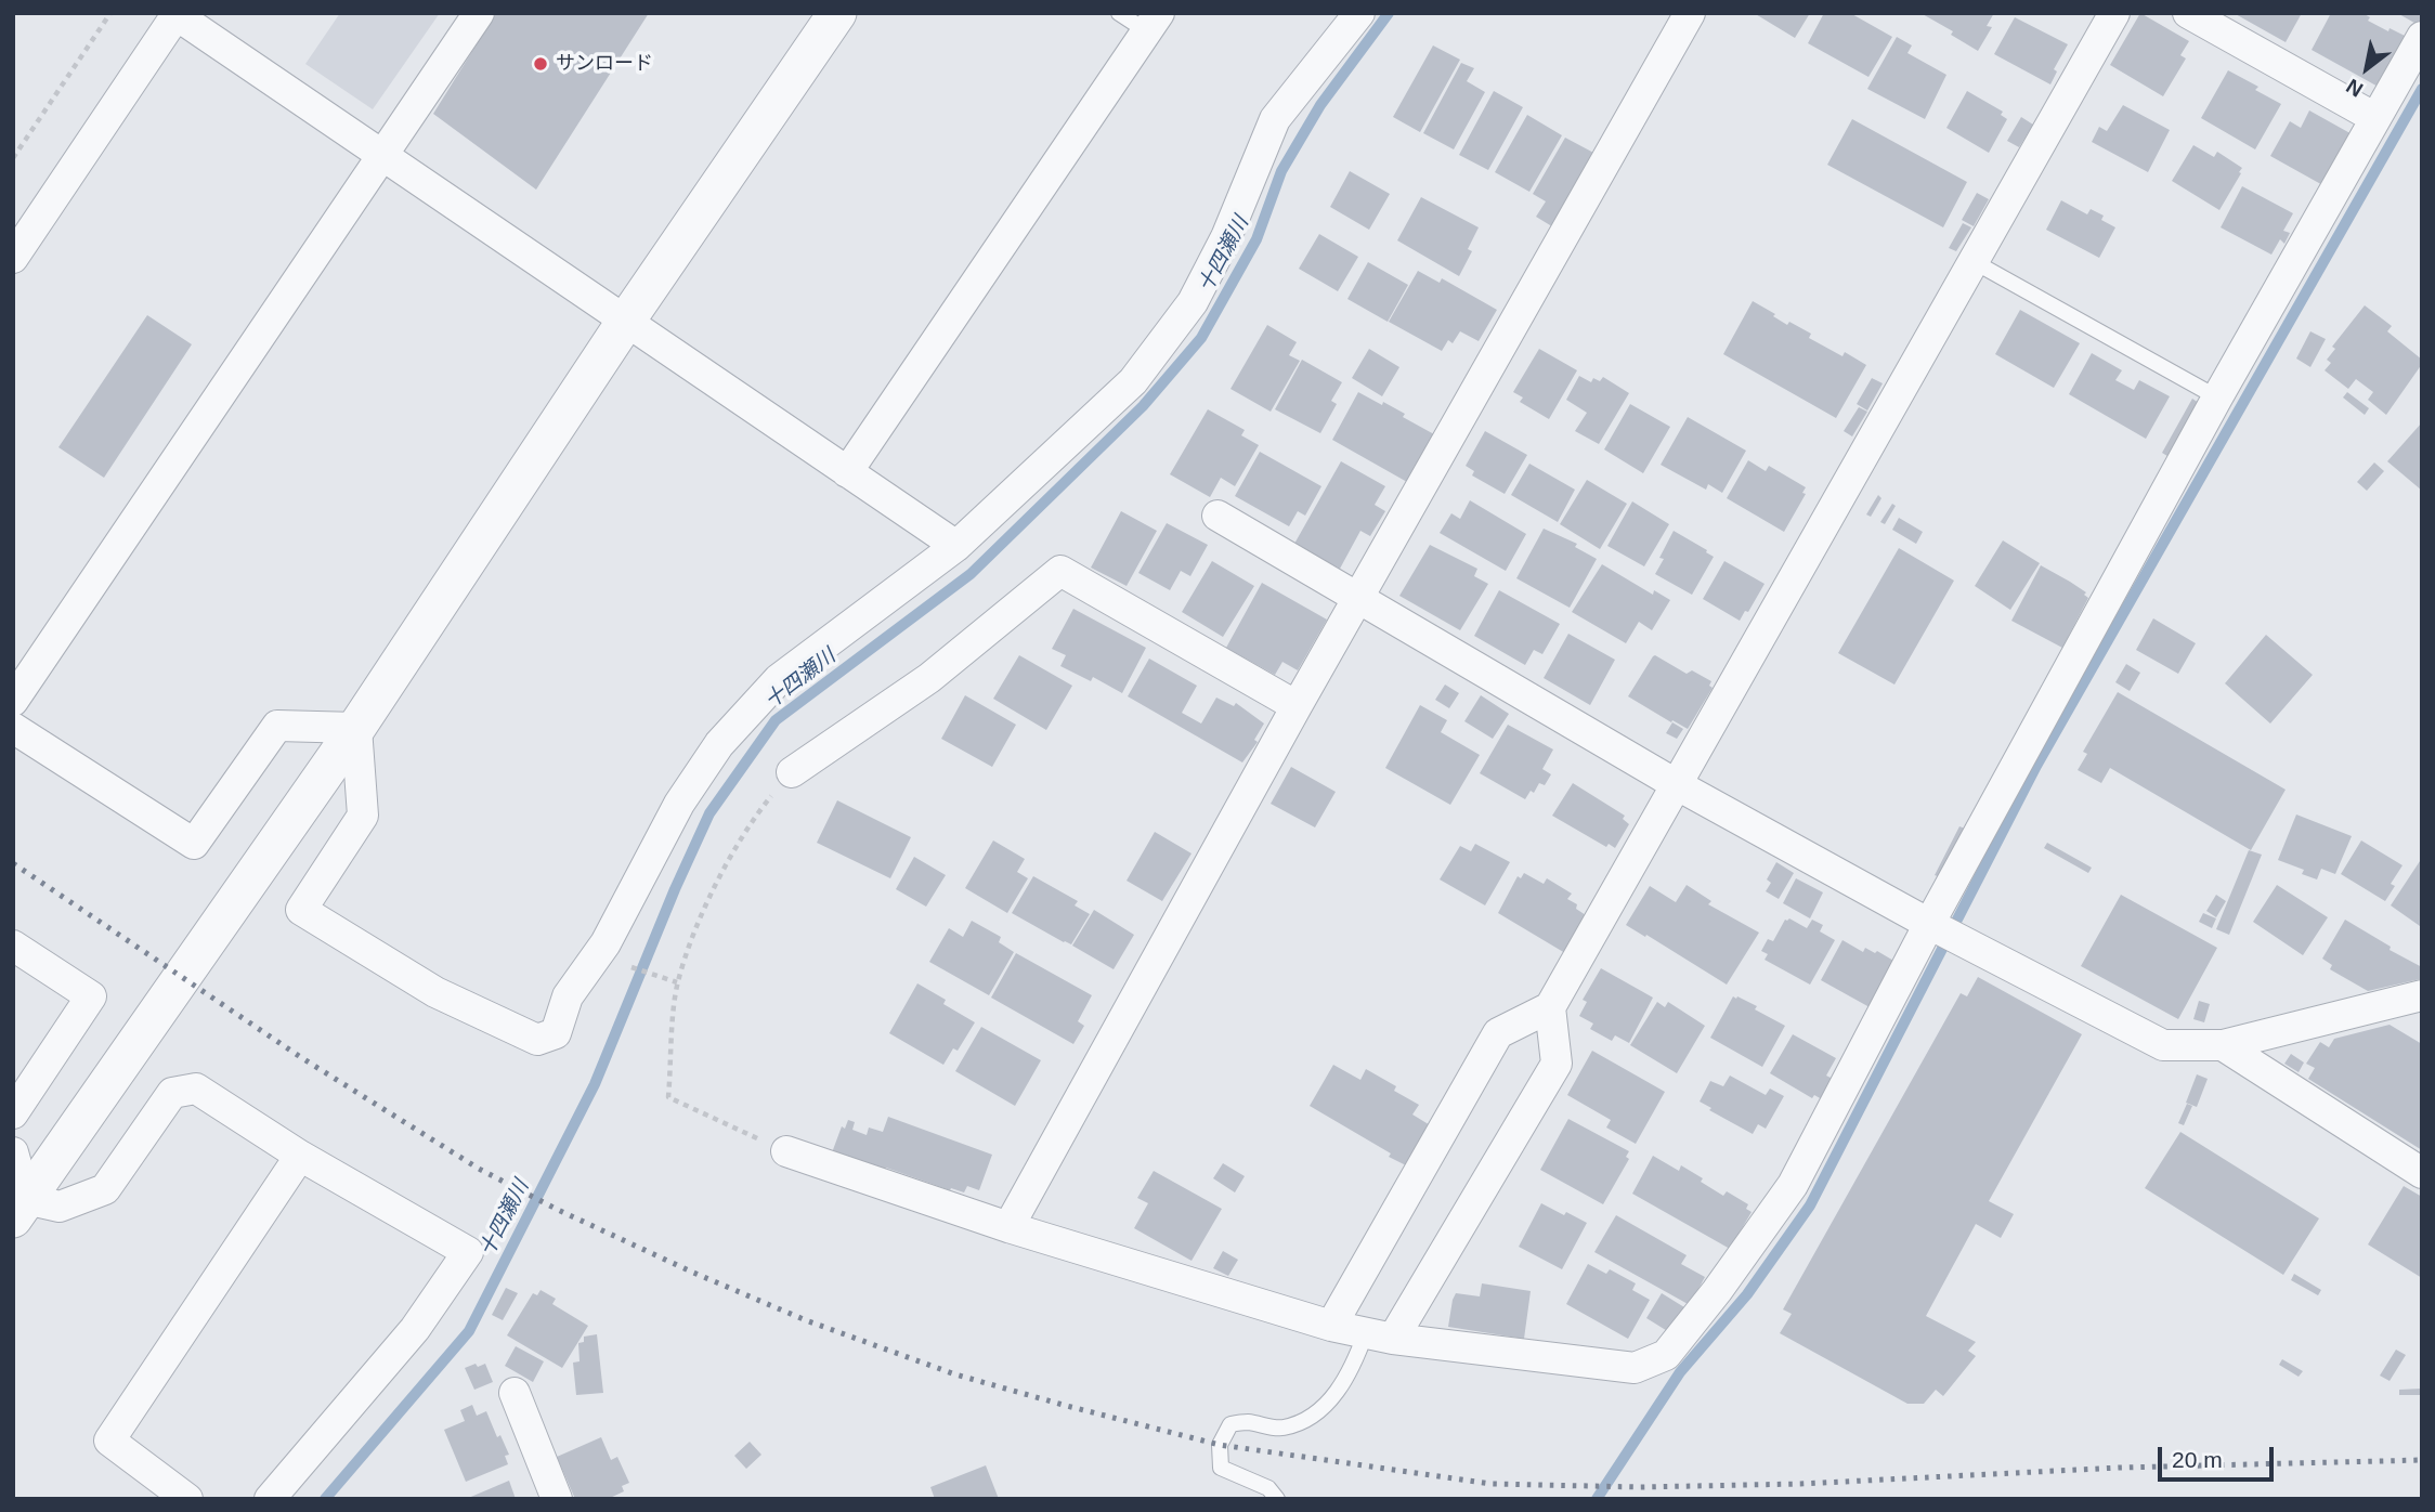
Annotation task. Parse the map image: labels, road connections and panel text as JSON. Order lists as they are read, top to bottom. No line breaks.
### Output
{"water":["十四瀬川"],"places":["サンロード"],"scale_bar":"20 m","north":"bottom left"}
